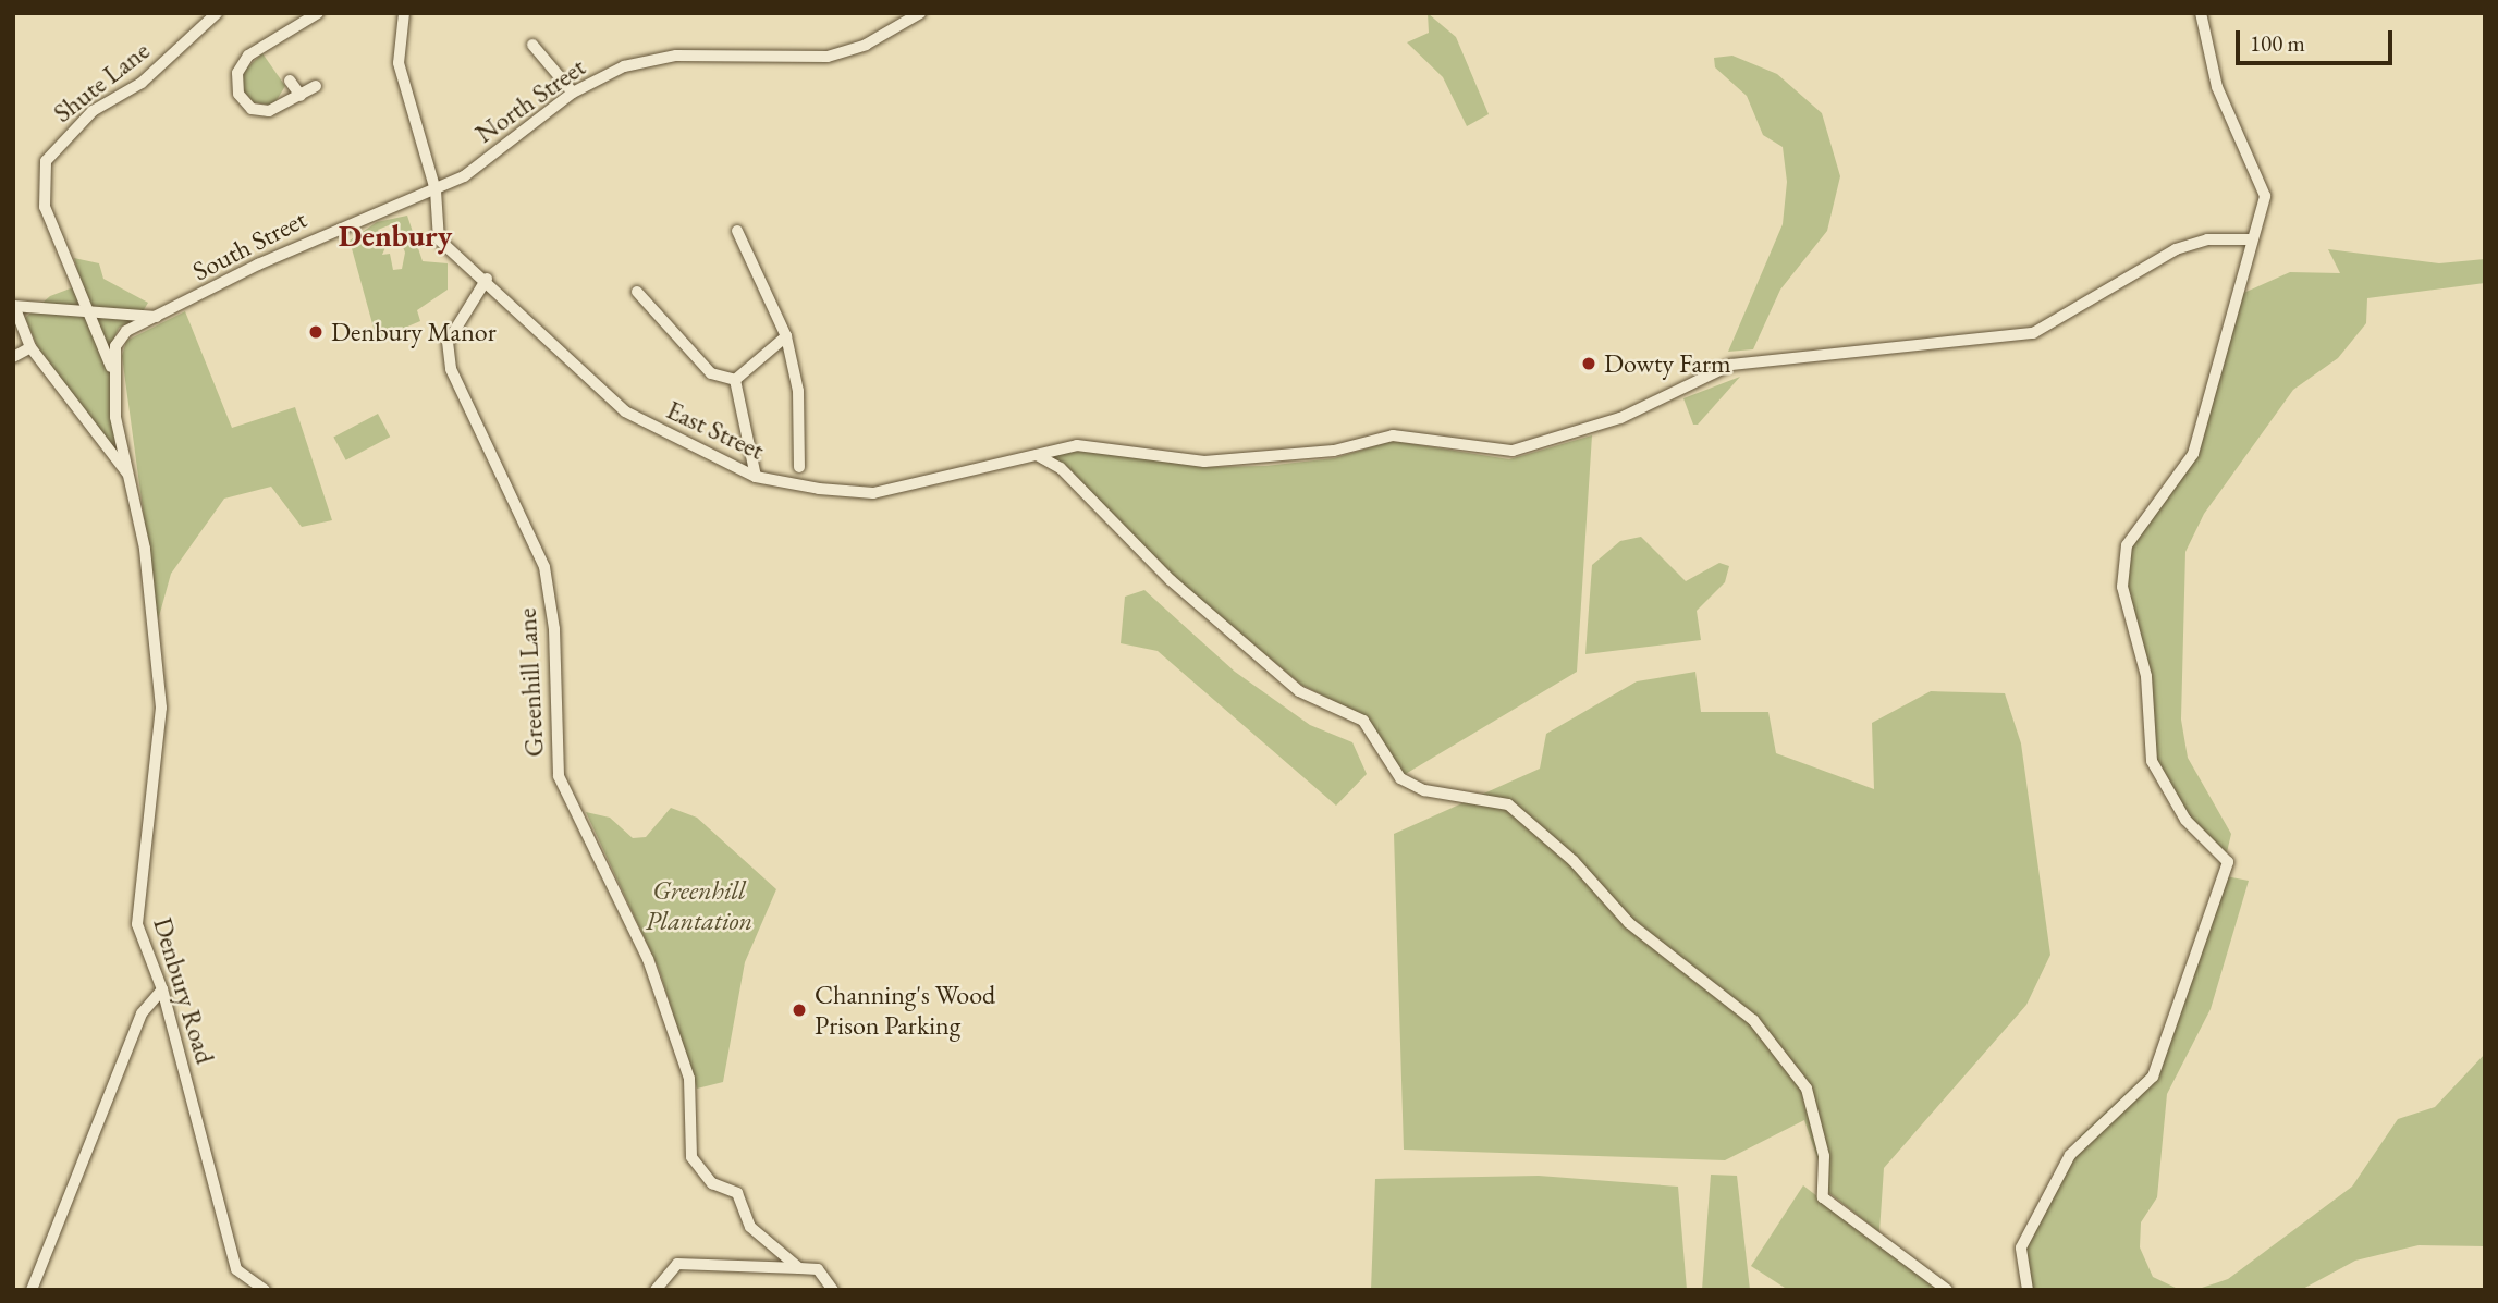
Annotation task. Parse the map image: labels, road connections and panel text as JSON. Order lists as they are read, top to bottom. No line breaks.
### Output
{"streets":{"street":["Shute Lane","North Street","South Street","East Street","Greenhill Lane","Denbury Road"]},"crossings":[["Shute Lane","South Street"],["Shute Lane","Denbury Road"],["North Street","South Street"],["North Street","East Street"],["South Street","East Street"],["South Street","Denbury Road"],["East Street","Greenhill Lane"]],"districts":["Denbury"],"parks":["Greenhill Plantation"],"places":["Denbury Manor","Dowty Farm","Channing's Wood Prison Parking"],"scale_bar":"100 m"}
